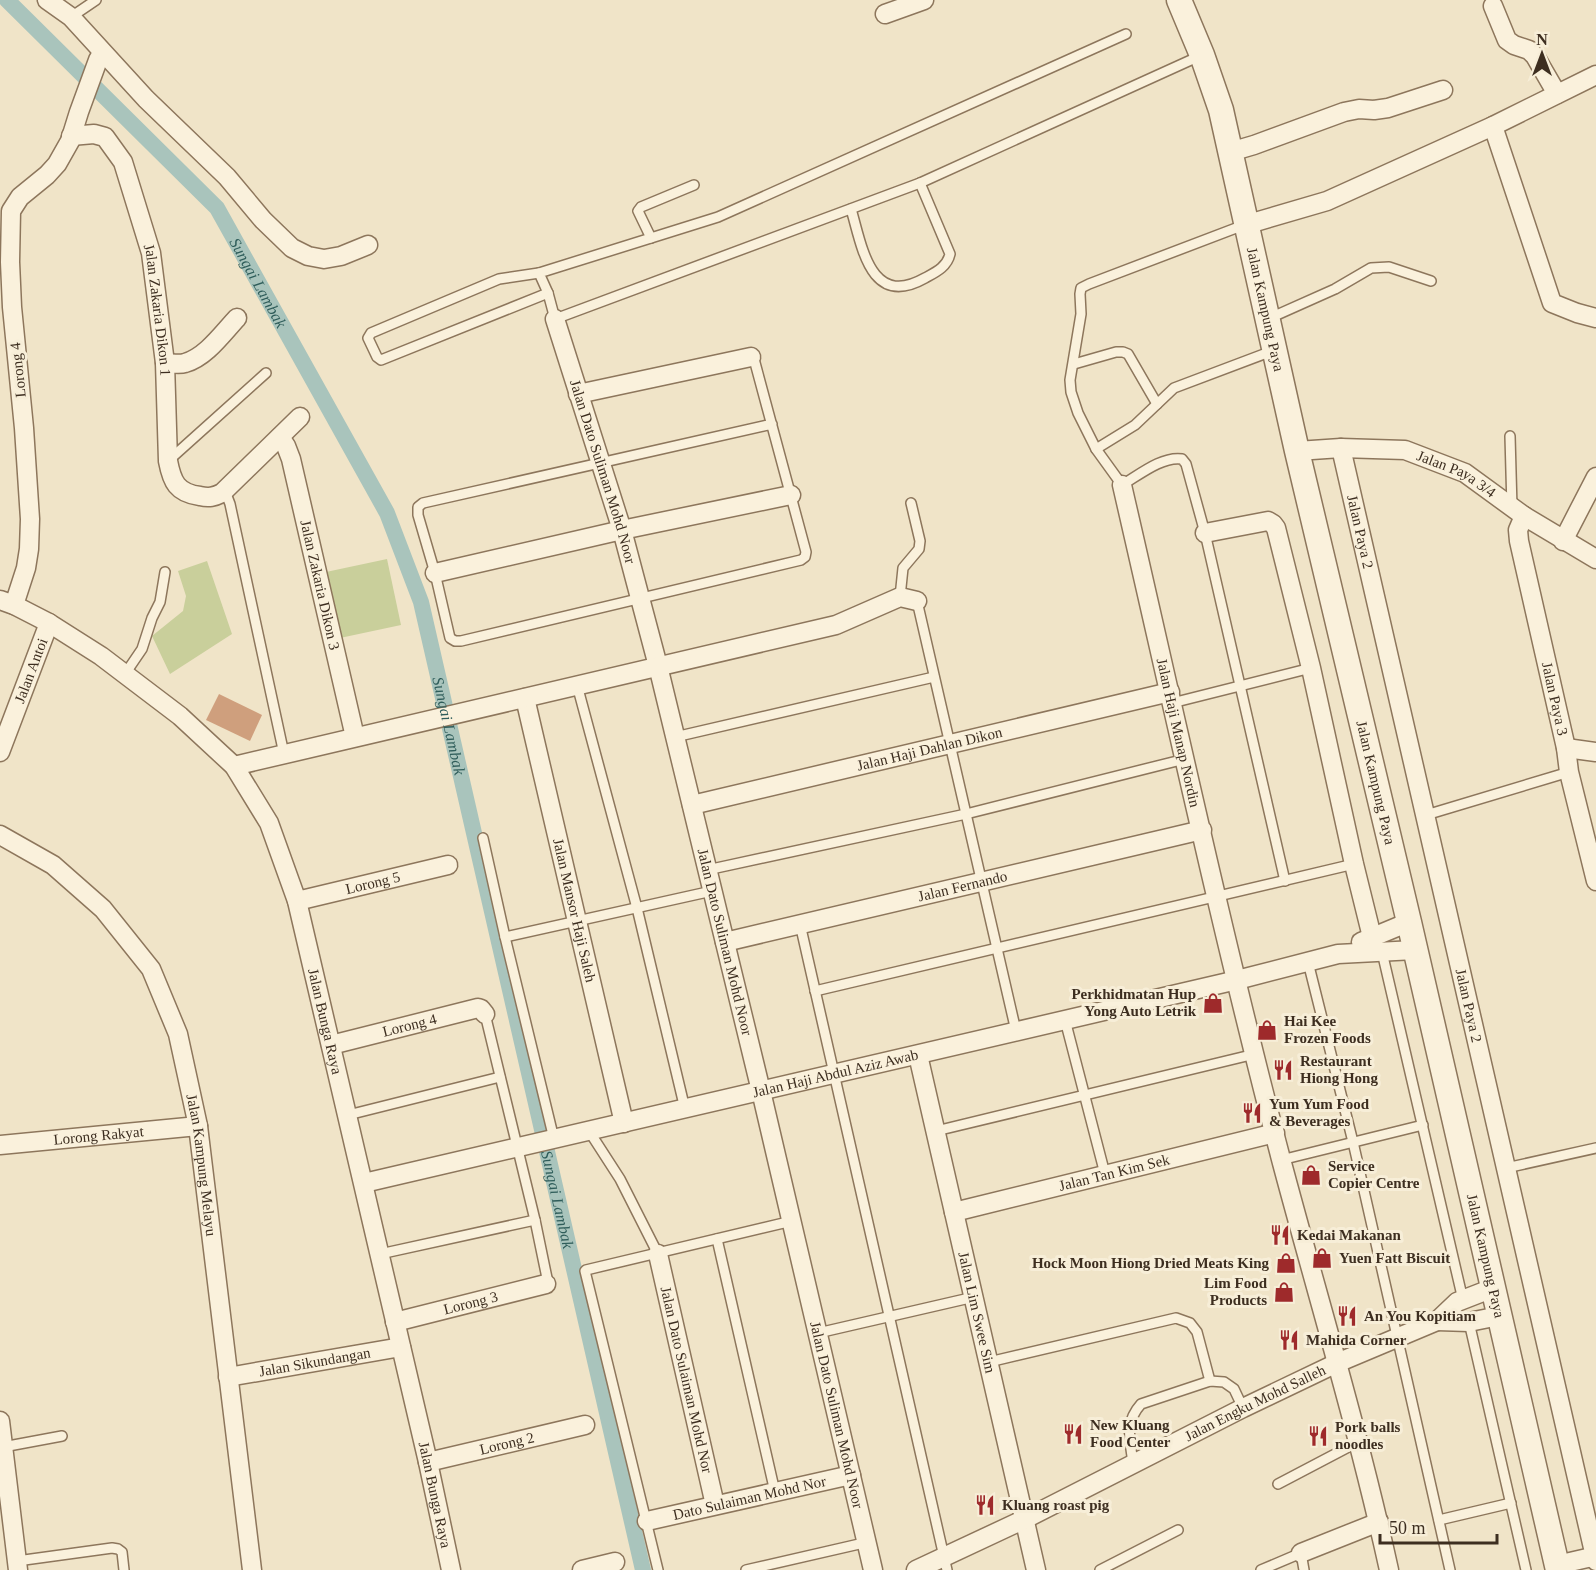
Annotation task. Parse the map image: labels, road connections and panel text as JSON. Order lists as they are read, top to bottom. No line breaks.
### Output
{"streets":{"street":["Jalan Zakaria Dikon 1","Jalan Kampung Paya","Lorong 4","Jalan Dato Suliman Mohd Noor","Jalan Paya 3/4","Jalan Paya 2","Jalan Zakaria Dikon 3","Jalan Antoi","Jalan Paya 3","Jalan Haji Manap Nordin","Jalan Haji Dahlan Dikon","Lorong 5","Jalan Fernando","Jalan Mansor Haji Saleh","Jalan Bunga Raya","Jalan Haji Abdul Aziz Awab","Lorong Rakyat","Jalan Kampung Melayu","Jalan Tan Kim Sek","Lorong 3","Jalan Lim Swee Sim","Jalan Sikundangan","Jalan Dato Sulaiman Mohd Nor","Jalan Engku Mohd Salleh","Lorong 2","Dato Sulaiman Mohd Nor"]},"crossings":[["Jalan Zakaria Dikon 1","Lorong 4"],["Jalan Kampung Paya","Jalan Paya 3/4"],["Jalan Kampung Paya","Jalan Haji Abdul Aziz Awab"],["Jalan Kampung Paya","Jalan Engku Mohd Salleh"],["Lorong 4","Jalan Bunga Raya"],["Jalan Dato Suliman Mohd Noor","Jalan Haji Dahlan Dikon"],["Jalan Dato Suliman Mohd Noor","Jalan Fernando"],["Jalan Dato Suliman Mohd Noor","Jalan Haji Abdul Aziz Awab"],["Jalan Dato Suliman Mohd Noor","Dato Sulaiman Mohd Nor"],["Jalan Paya 3/4","Jalan Paya 2"],["Jalan Paya 3/4","Jalan Paya 3"],["Jalan Antoi","Jalan Bunga Raya"],["Jalan Haji Manap Nordin","Jalan Haji Dahlan Dikon"],["Jalan Haji Manap Nordin","Jalan Fernando"],["Jalan Haji Manap Nordin","Jalan Haji Abdul Aziz Awab"],["Jalan Haji Manap Nordin","Jalan Tan Kim Sek"],["Jalan Haji Manap Nordin","Jalan Engku Mohd Salleh"],["Lorong 5","Jalan Bunga Raya"],["Jalan Mansor Haji Saleh","Jalan Haji Abdul Aziz Awab"],["Jalan Bunga Raya","Jalan Haji Abdul Aziz Awab"],["Jalan Bunga Raya","Lorong 3"],["Jalan Bunga Raya","Jalan Sikundangan"],["Jalan Bunga Raya","Lorong 2"],["Jalan Haji Abdul Aziz Awab","Jalan Lim Swee Sim"],["Lorong Rakyat","Jalan Kampung Melayu"],["Jalan Kampung Melayu","Jalan Sikundangan"],["Jalan Tan Kim Sek","Jalan Lim Swee Sim"],["Jalan Lim Swee Sim","Jalan Engku Mohd Salleh"],["Jalan Dato Sulaiman Mohd Nor","Dato Sulaiman Mohd Nor"]],"water":["Sungai Lambak"],"places":{"shop":["Perkhidmatan Hup Yong Auto Letrik","Hai Kee Frozen Foods","Service Copier Centre","Yuen Fatt Biscuit","Hock Moon Hiong Dried Meats King","Lim Food Products"],"restaurant":["Restaurant Hiong Hong","Yum Yum Food & Beverages","Kedai Makanan","An You Kopitiam","Mahida Corner","New Kluang Food Center","Pork balls noodles","Kluang roast pig"]},"scale_bar":"50 m","north":"top"}
